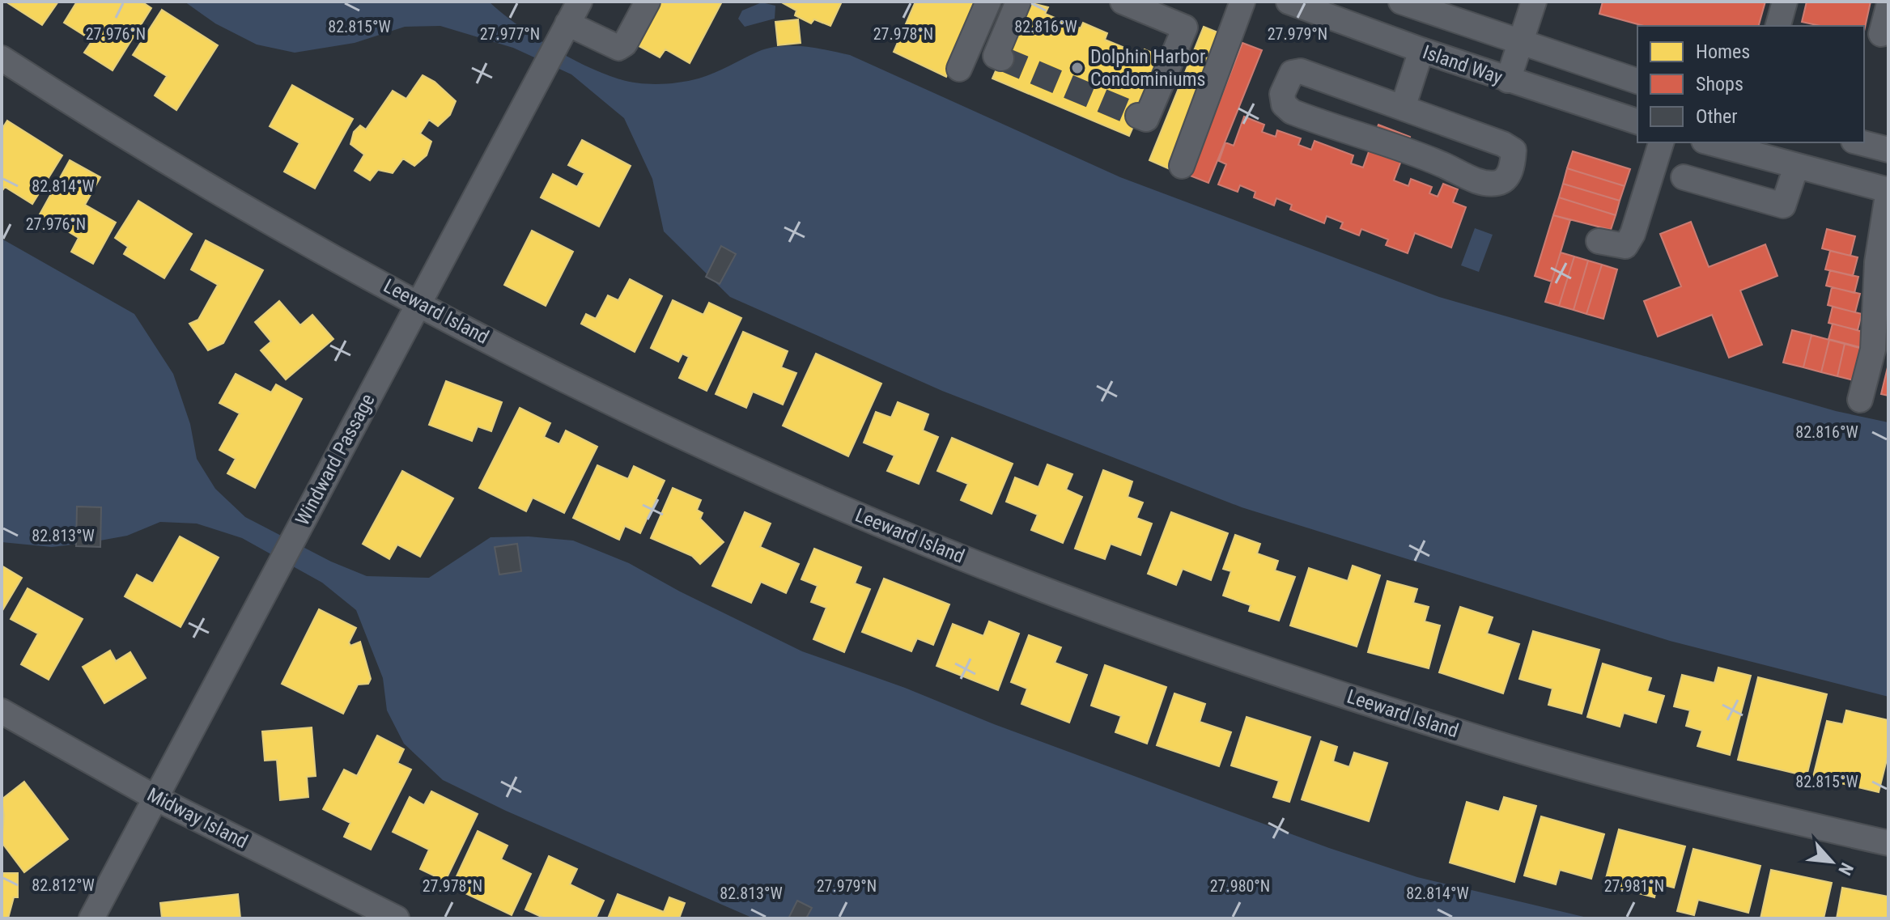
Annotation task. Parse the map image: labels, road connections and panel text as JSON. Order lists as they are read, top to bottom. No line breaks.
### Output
{"streets":{"street":["Island Way","Leeward Island","Windward Passage","Midway Island"]},"crossings":[["Leeward Island","Windward Passage"],["Windward Passage","Midway Island"]],"places":["Dolphin Harbor Condominiums"],"legend":["Homes","Shops","Other"],"north":"bottom right","coordinates":["82.815°W","82.816°W","27.976°N","27.977°N","27.978°N","27.979°N","82.814°W","82.813°W","82.812°W","27.980°N","27.981°N"]}
